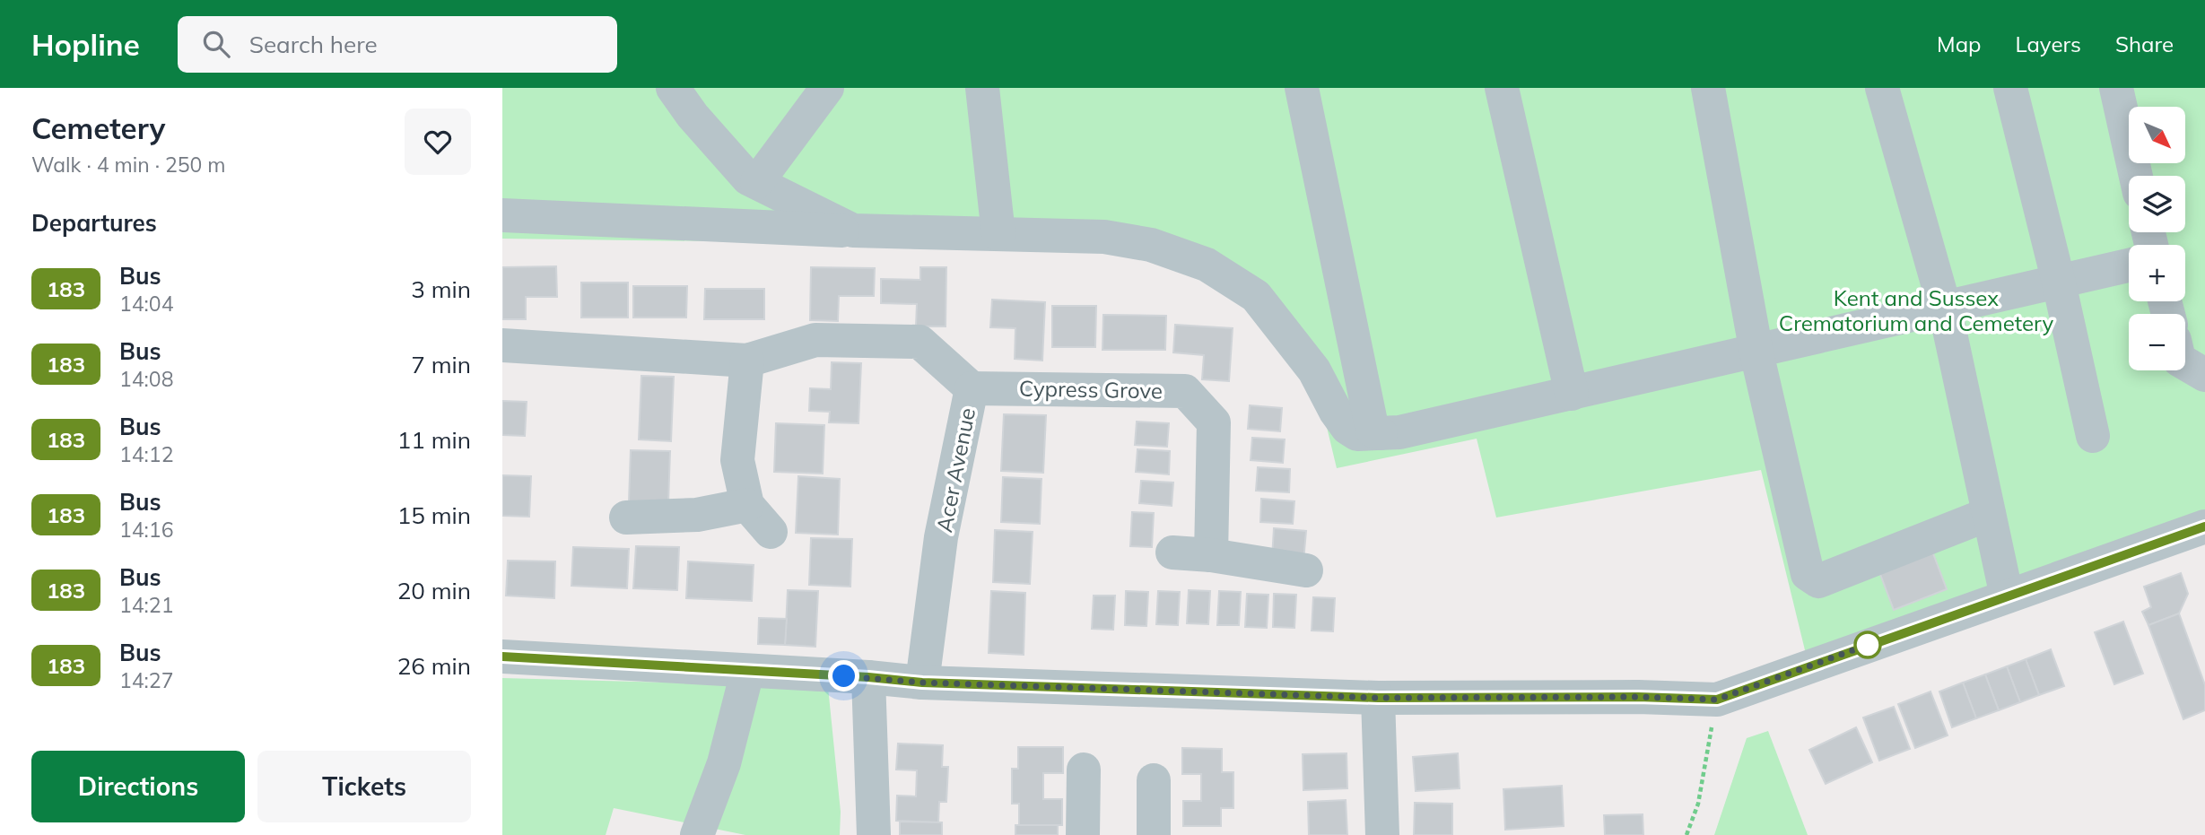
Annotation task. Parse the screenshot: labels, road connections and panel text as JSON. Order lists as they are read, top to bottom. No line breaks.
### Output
{"streets":{"street":["Cypress Grove","Acer Avenue"]},"crossings":[["Cypress Grove","Acer Avenue"]],"parks":["Kent and Sussex Crematorium and Cemetery"],"lines":["bus line 183"],"north":"bottom right","page":{"header":"Hopline","search":"Search here","nav":["Map","Layers","Share"],"heading":[["Cemetery","Walk · 4 min · 250 m"],"Departures"],"map_buttons":["+","−"],"list":[{"mark":"183","name":"Bus","note":"14:04","value":"3 min"},{"mark":"183","name":"Bus","note":"14:08","value":"7 min"},{"mark":"183","name":"Bus","note":"14:12","value":"11 min"},{"mark":"183","name":"Bus","note":"14:16","value":"15 min"},{"mark":"183","name":"Bus","note":"14:21","value":"20 min"},{"mark":"183","name":"Bus","note":"14:27","value":"26 min"}],"buttons":["Directions","Tickets"]}}
